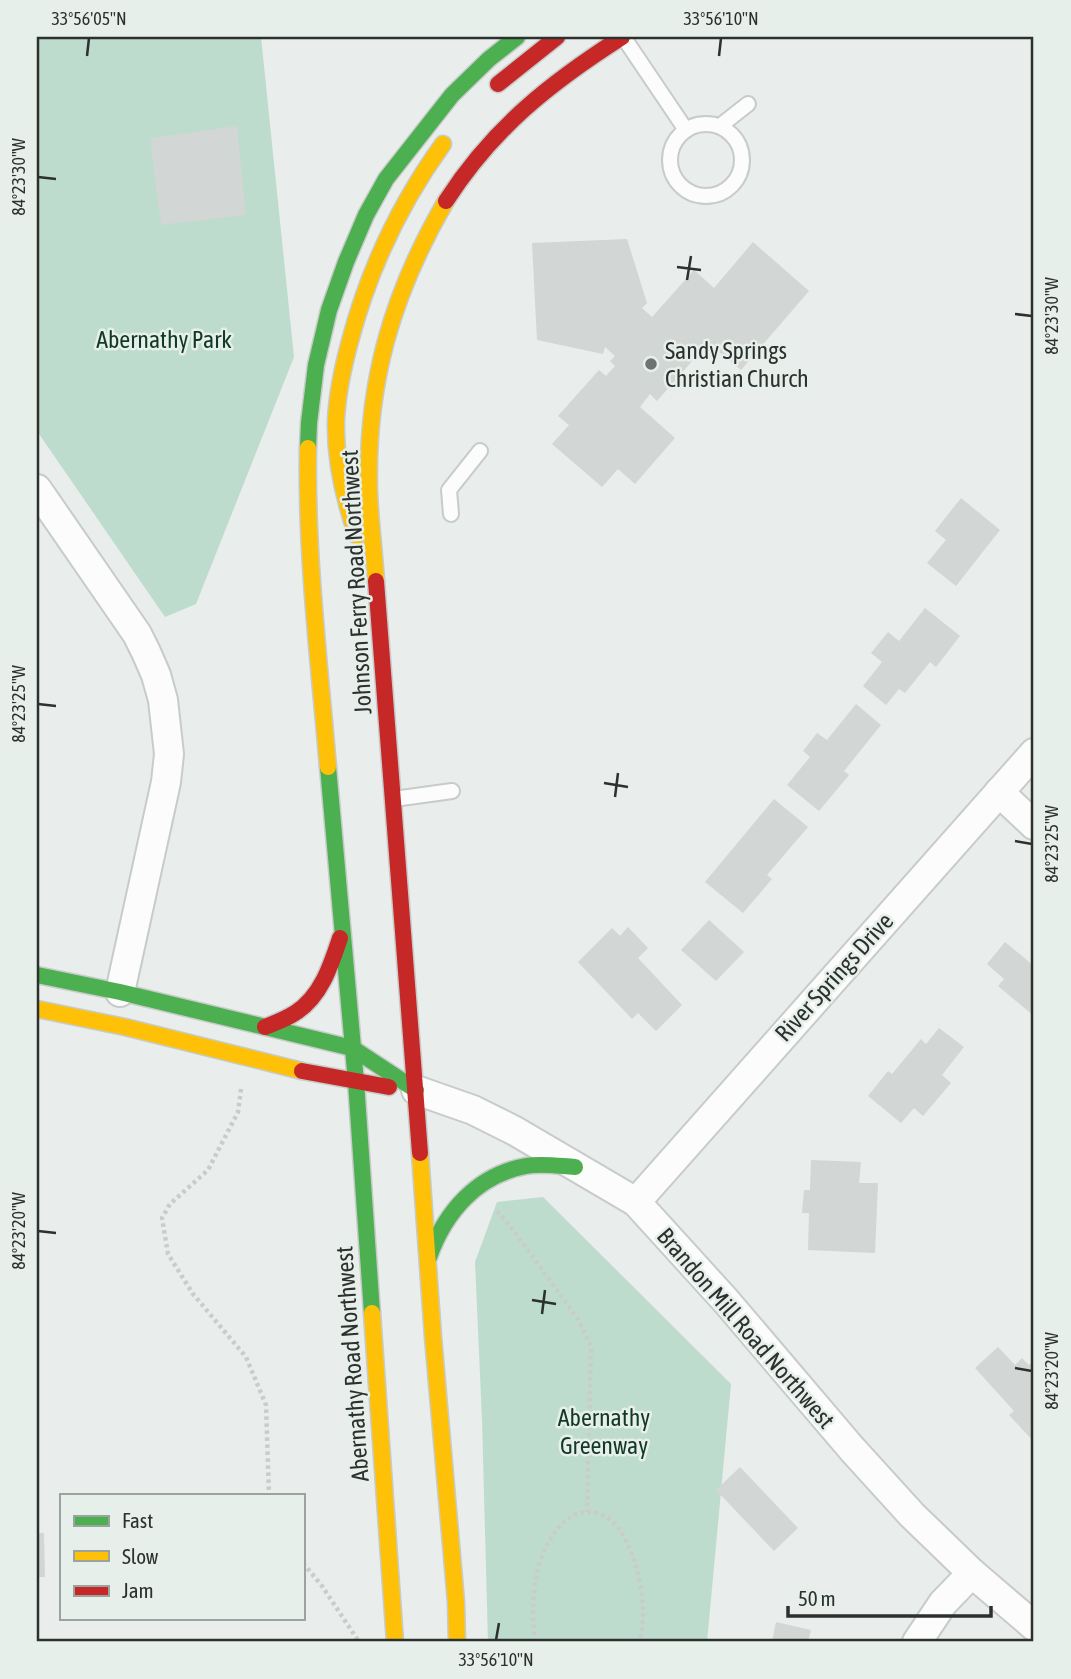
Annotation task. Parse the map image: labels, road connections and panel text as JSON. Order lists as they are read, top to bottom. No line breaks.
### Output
{"streets":{"main road":["Johnson Ferry Road Northwest","Abernathy Road Northwest"],"street":["River Springs Drive","Brandon Mill Road Northwest"]},"crossings":[["Johnson Ferry Road Northwest","Brandon Mill Road Northwest"],["Johnson Ferry Road Northwest","Abernathy Road Northwest"],["River Springs Drive","Brandon Mill Road Northwest"]],"parks":["Abernathy Park","Abernathy Greenway"],"places":["Sandy Springs Christian Church"],"legend":["Fast","Slow","Jam"],"scale_bar":"50 m","coordinates":["33°56'05\"N","33°56'10\"N","84°23'30\"W","84°23'25\"W","84°23'20\"W"]}
